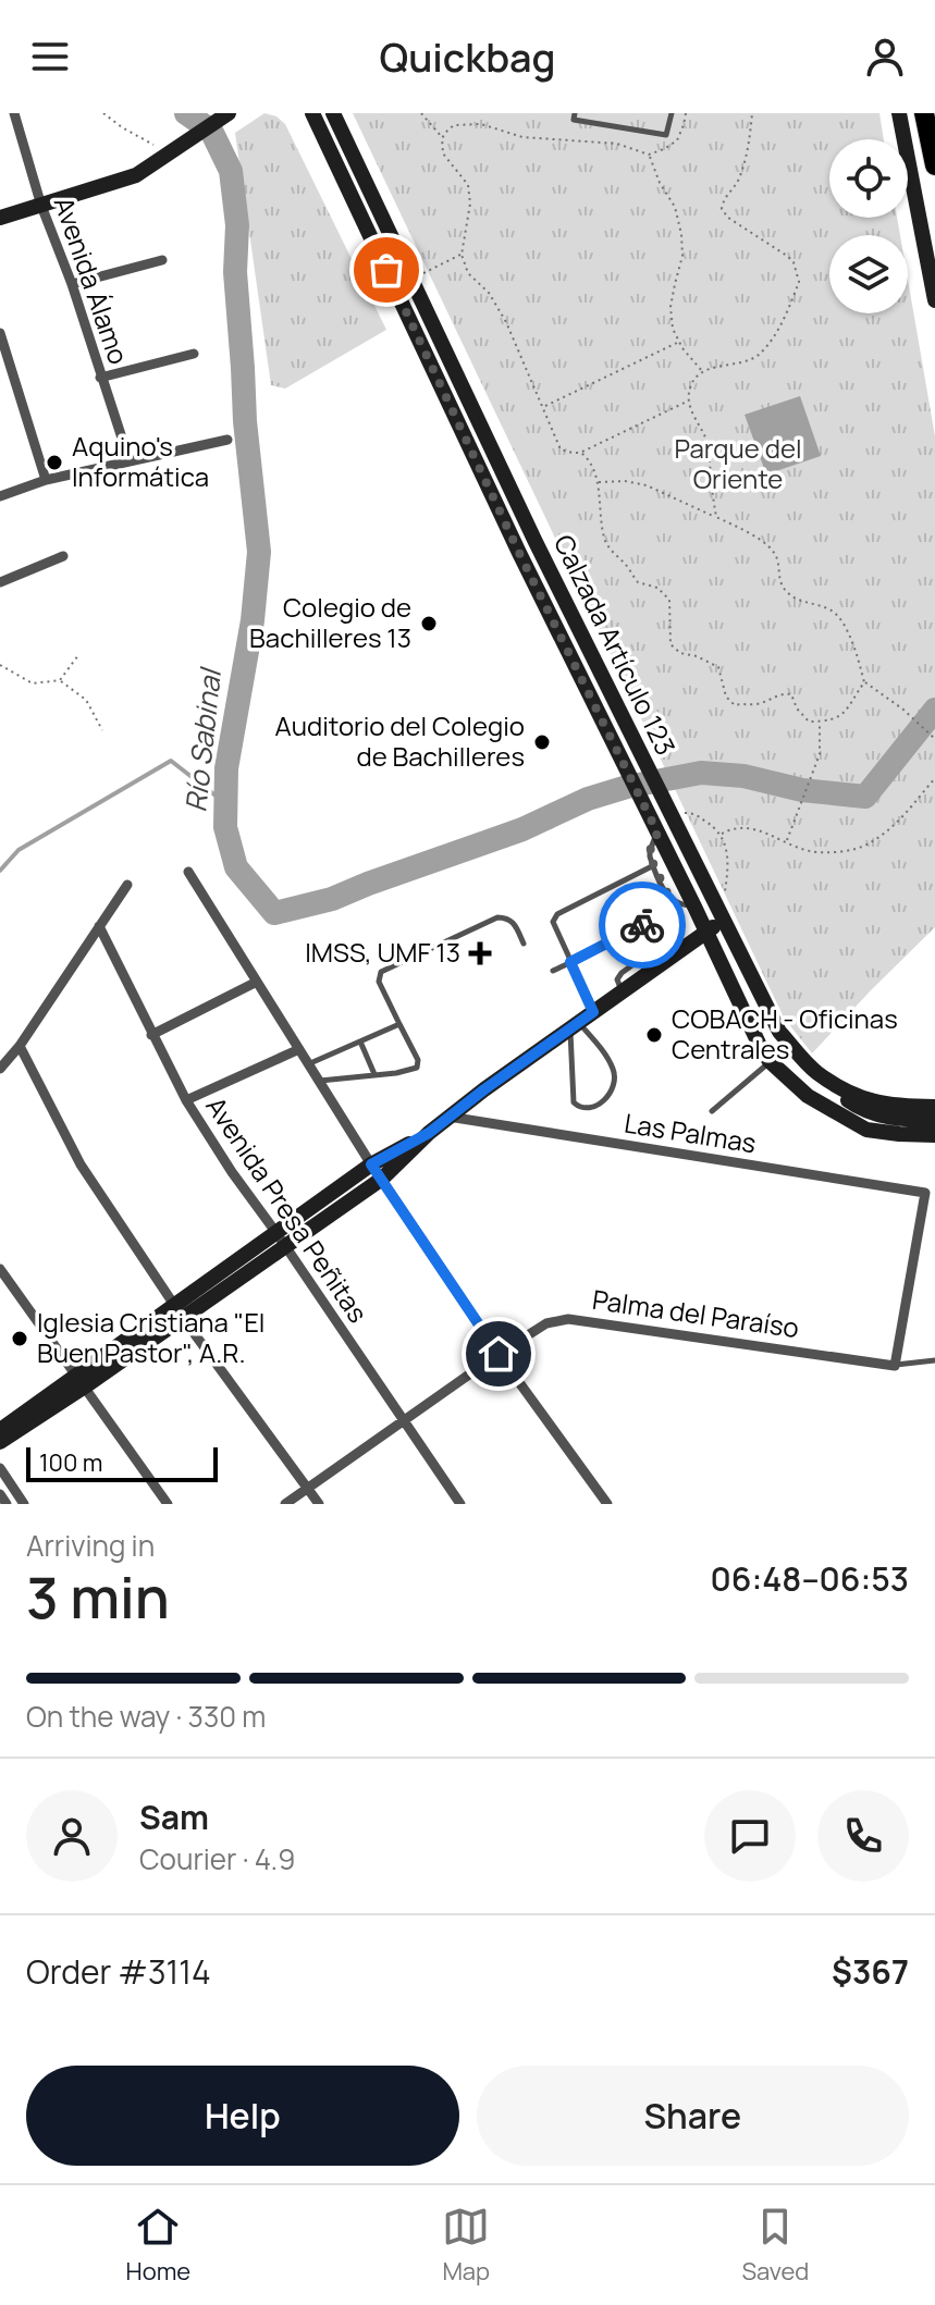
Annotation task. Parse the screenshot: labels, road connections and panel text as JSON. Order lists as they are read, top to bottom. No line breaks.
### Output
{"streets":{"main road":["Calzada Artículo 123"],"street":["Avenida Álamo","Las Palmas","Avenida Presa Peñitas","Palma del Paraíso"]},"crossings":[["Avenida Presa Peñitas","Palma del Paraíso"]],"water":["Río Sabinal"],"parks":["Parque del Oriente"],"places":{"other":["Aquino's Informática","Colegio de Bachilleres 13","Auditorio del Colegio de Bachilleres","COBACH - Oficinas Centrales","Iglesia Cristiana \"El Buen Pastor\", A.R."],"health":["IMSS, UMF 13"]},"scale_bar":"100 m","page":{"header":"Quickbag","scale":"100 m","heading":["3 min","Arriving in","06:48–06:53"],"panel":["Sam","Courier · 4.9","Order #3114","$367"],"bar":"On the way · 330 m","buttons":["Help","Share"],"tabs":["Home","Map","Saved"]}}
